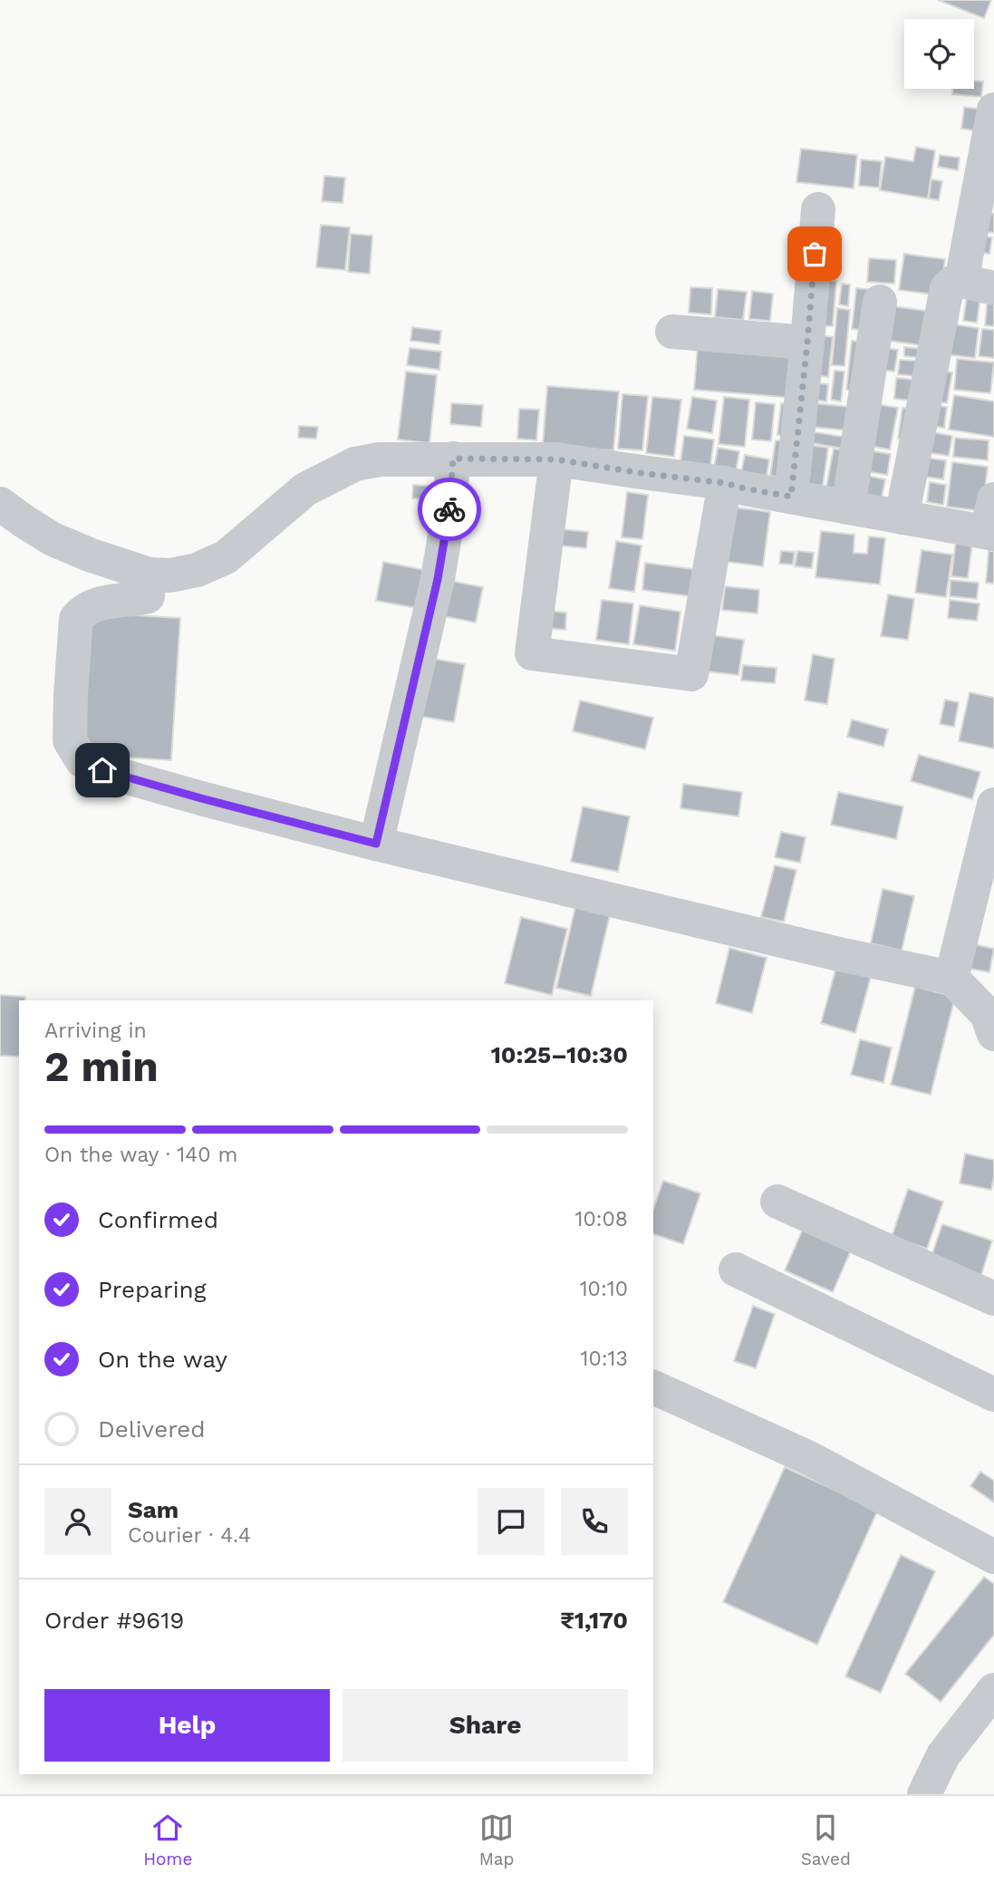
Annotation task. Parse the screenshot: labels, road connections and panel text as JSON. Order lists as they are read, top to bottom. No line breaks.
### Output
{"page":{"heading":["2 min","Arriving in","10:25–10:30"],"panel":["Sam","Courier · 4.4","Order #9619","₹1,170"],"bar":"On the way · 140 m","list":[["Confirmed","10:08"],["Preparing","10:10"],["On the way","10:13"],"Delivered"],"buttons":["Help","Share"],"tabs":["Home","Map","Saved"]}}
